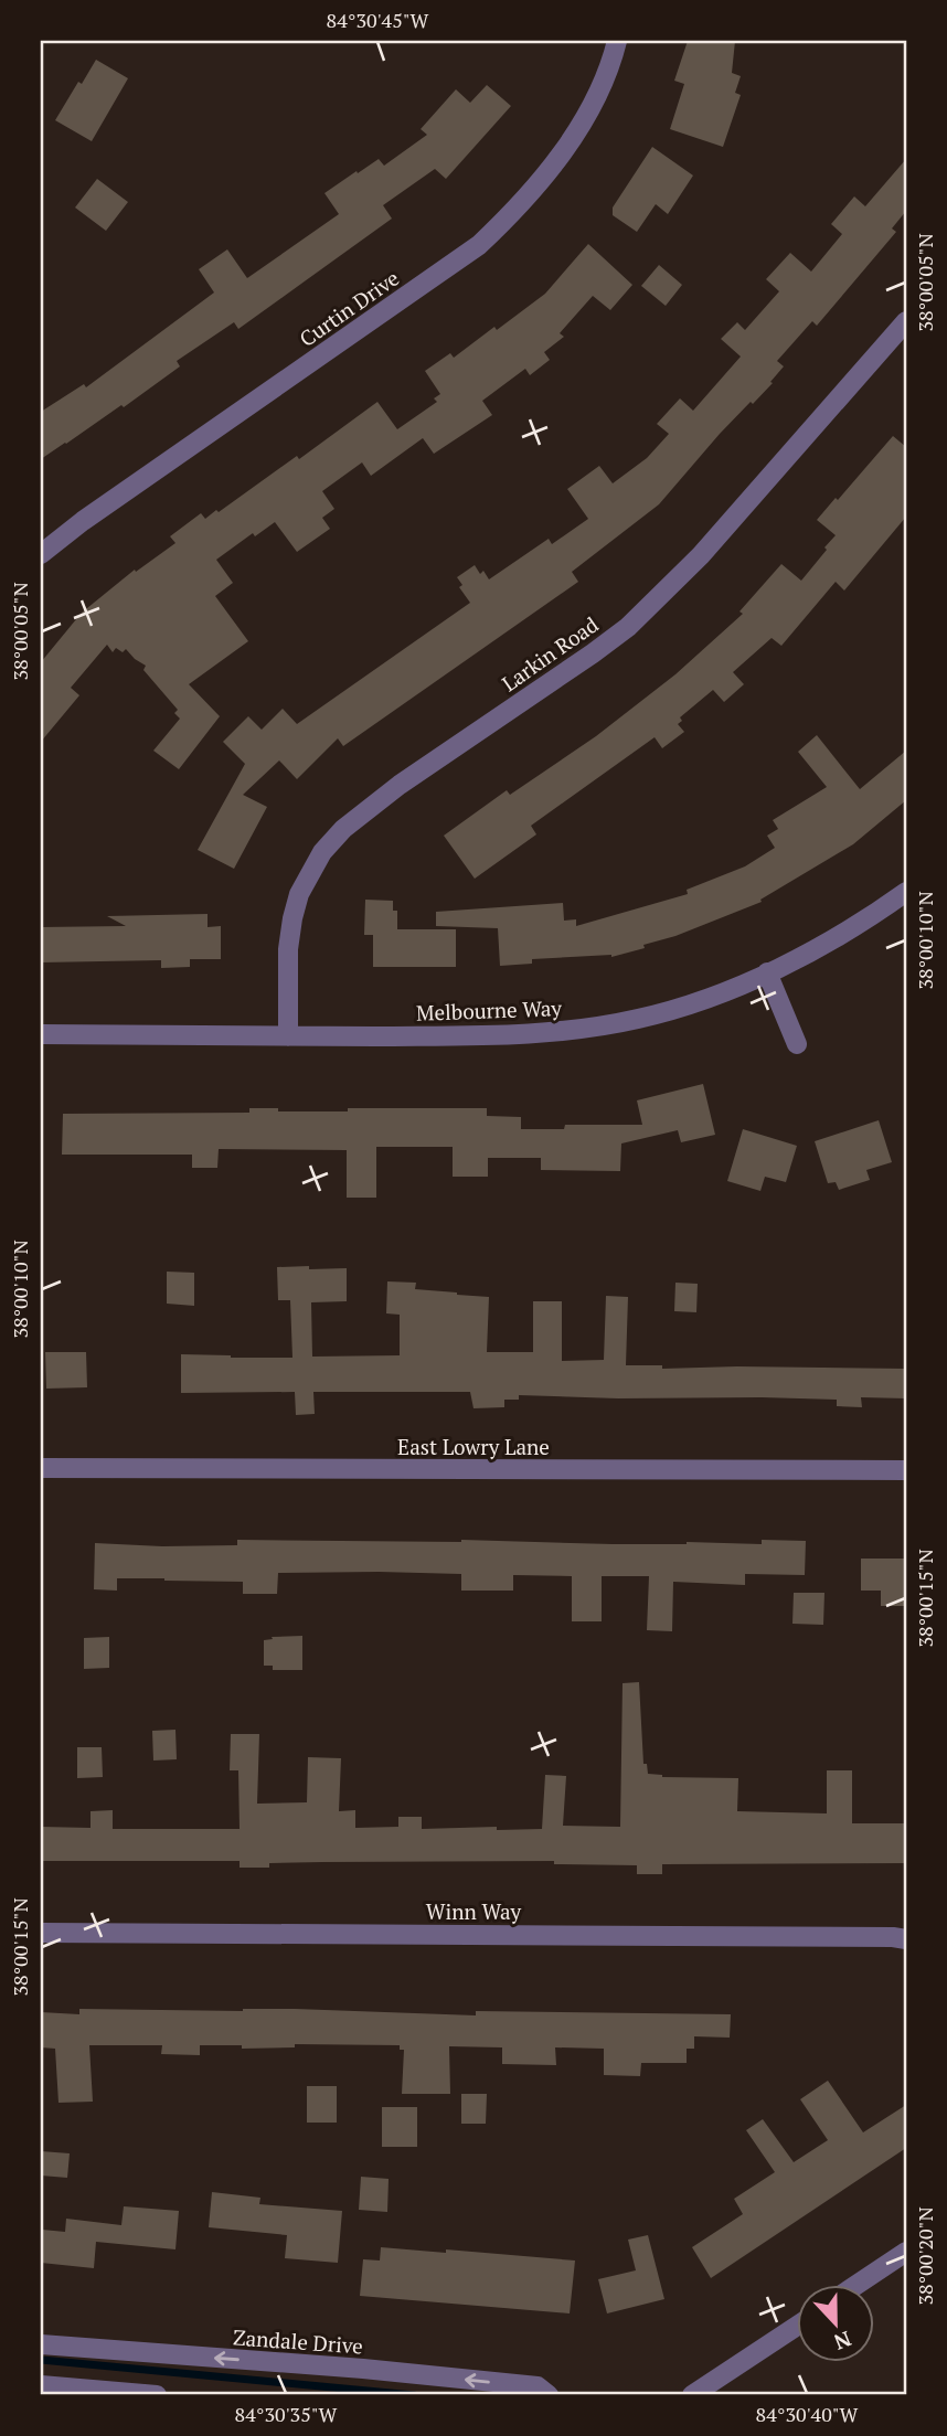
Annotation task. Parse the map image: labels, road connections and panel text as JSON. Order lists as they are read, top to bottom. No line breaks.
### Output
{"streets":{"street":["Curtin Drive","Larkin Road","Melbourne Way","East Lowry Lane","Winn Way","Zandale Drive"]},"crossings":[["Larkin Road","Melbourne Way"]],"one_way":["Zandale Drive"],"north":"bottom","coordinates":["84°30'45\"W","38°00'05\"N","38°00'10\"N","38°00'15\"N","38°00'20\"N","84°30'35\"W","84°30'40\"W"]}
